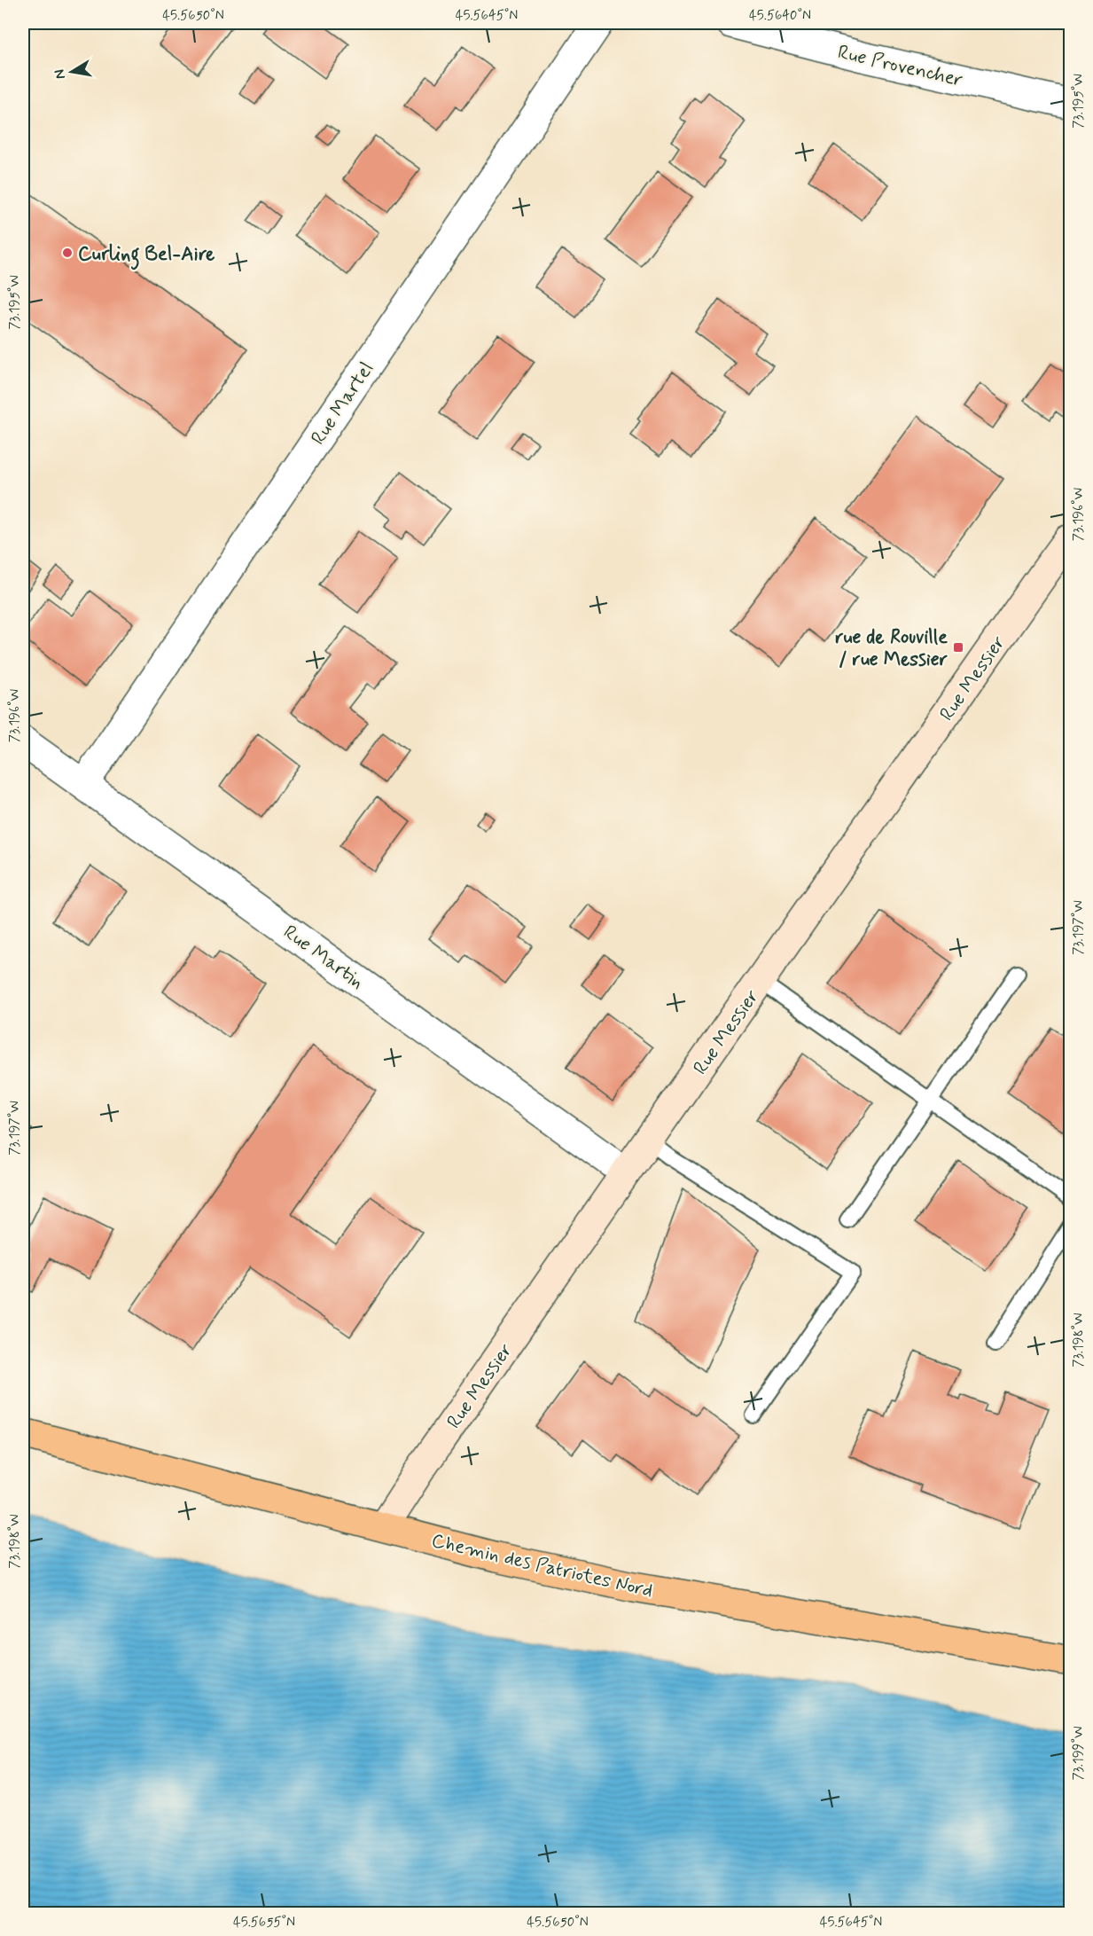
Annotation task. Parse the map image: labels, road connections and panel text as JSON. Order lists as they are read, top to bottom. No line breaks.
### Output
{"streets":{"main road":["Chemin des Patriotes Nord"],"street":["Rue Provencher","Rue Martel","Rue Messier","Rue Martin"]},"crossings":[["Rue Martel","Rue Martin"],["Rue Messier","Rue Martin"],["Rue Messier","Chemin des Patriotes Nord"]],"places":{"other":["Curling Bel-Aire"],"transit":["rue de Rouville / rue Messier"]},"north":"left","coordinates":["45.5650°N","45.5645°N","45.5640°N","73.195°W","73.196°W","73.197°W","73.198°W","73.199°W","45.5655°N"]}
